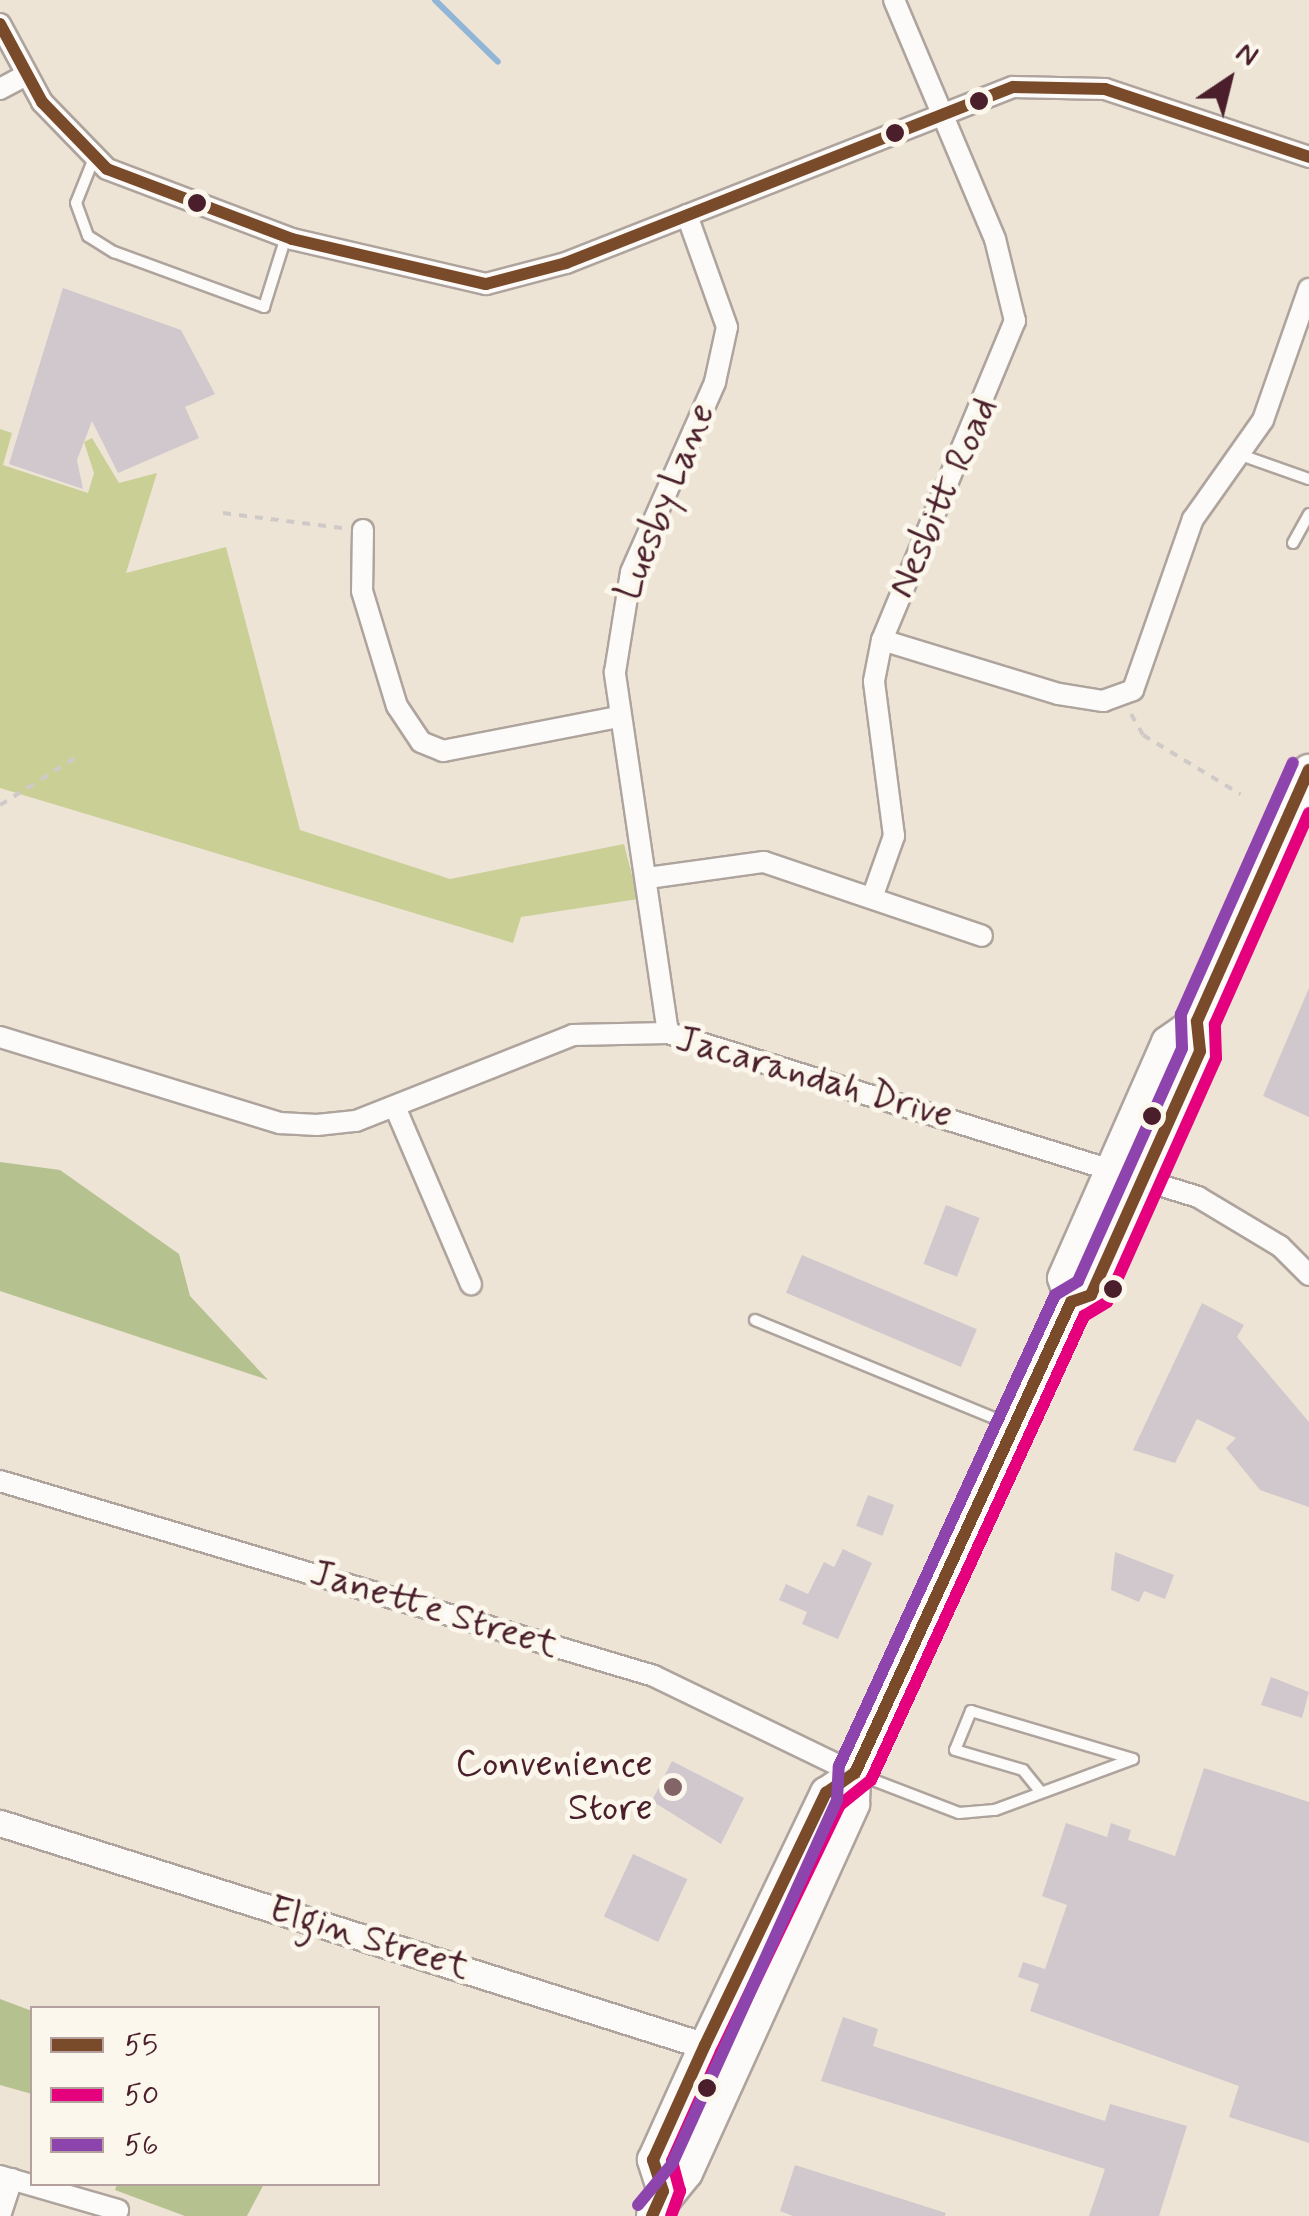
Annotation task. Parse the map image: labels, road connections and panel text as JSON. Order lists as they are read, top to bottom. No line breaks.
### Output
{"streets":{"street":["Nesbitt Road","Luesby Lane","Jacarandah Drive","Janette Street","Elgin Street"]},"crossings":[["Luesby Lane","Jacarandah Drive"]],"places":["Convenience Store"],"lines":["transit line 55","transit line 56","transit line 50"],"legend":["55","50","56"],"north":"top right"}
